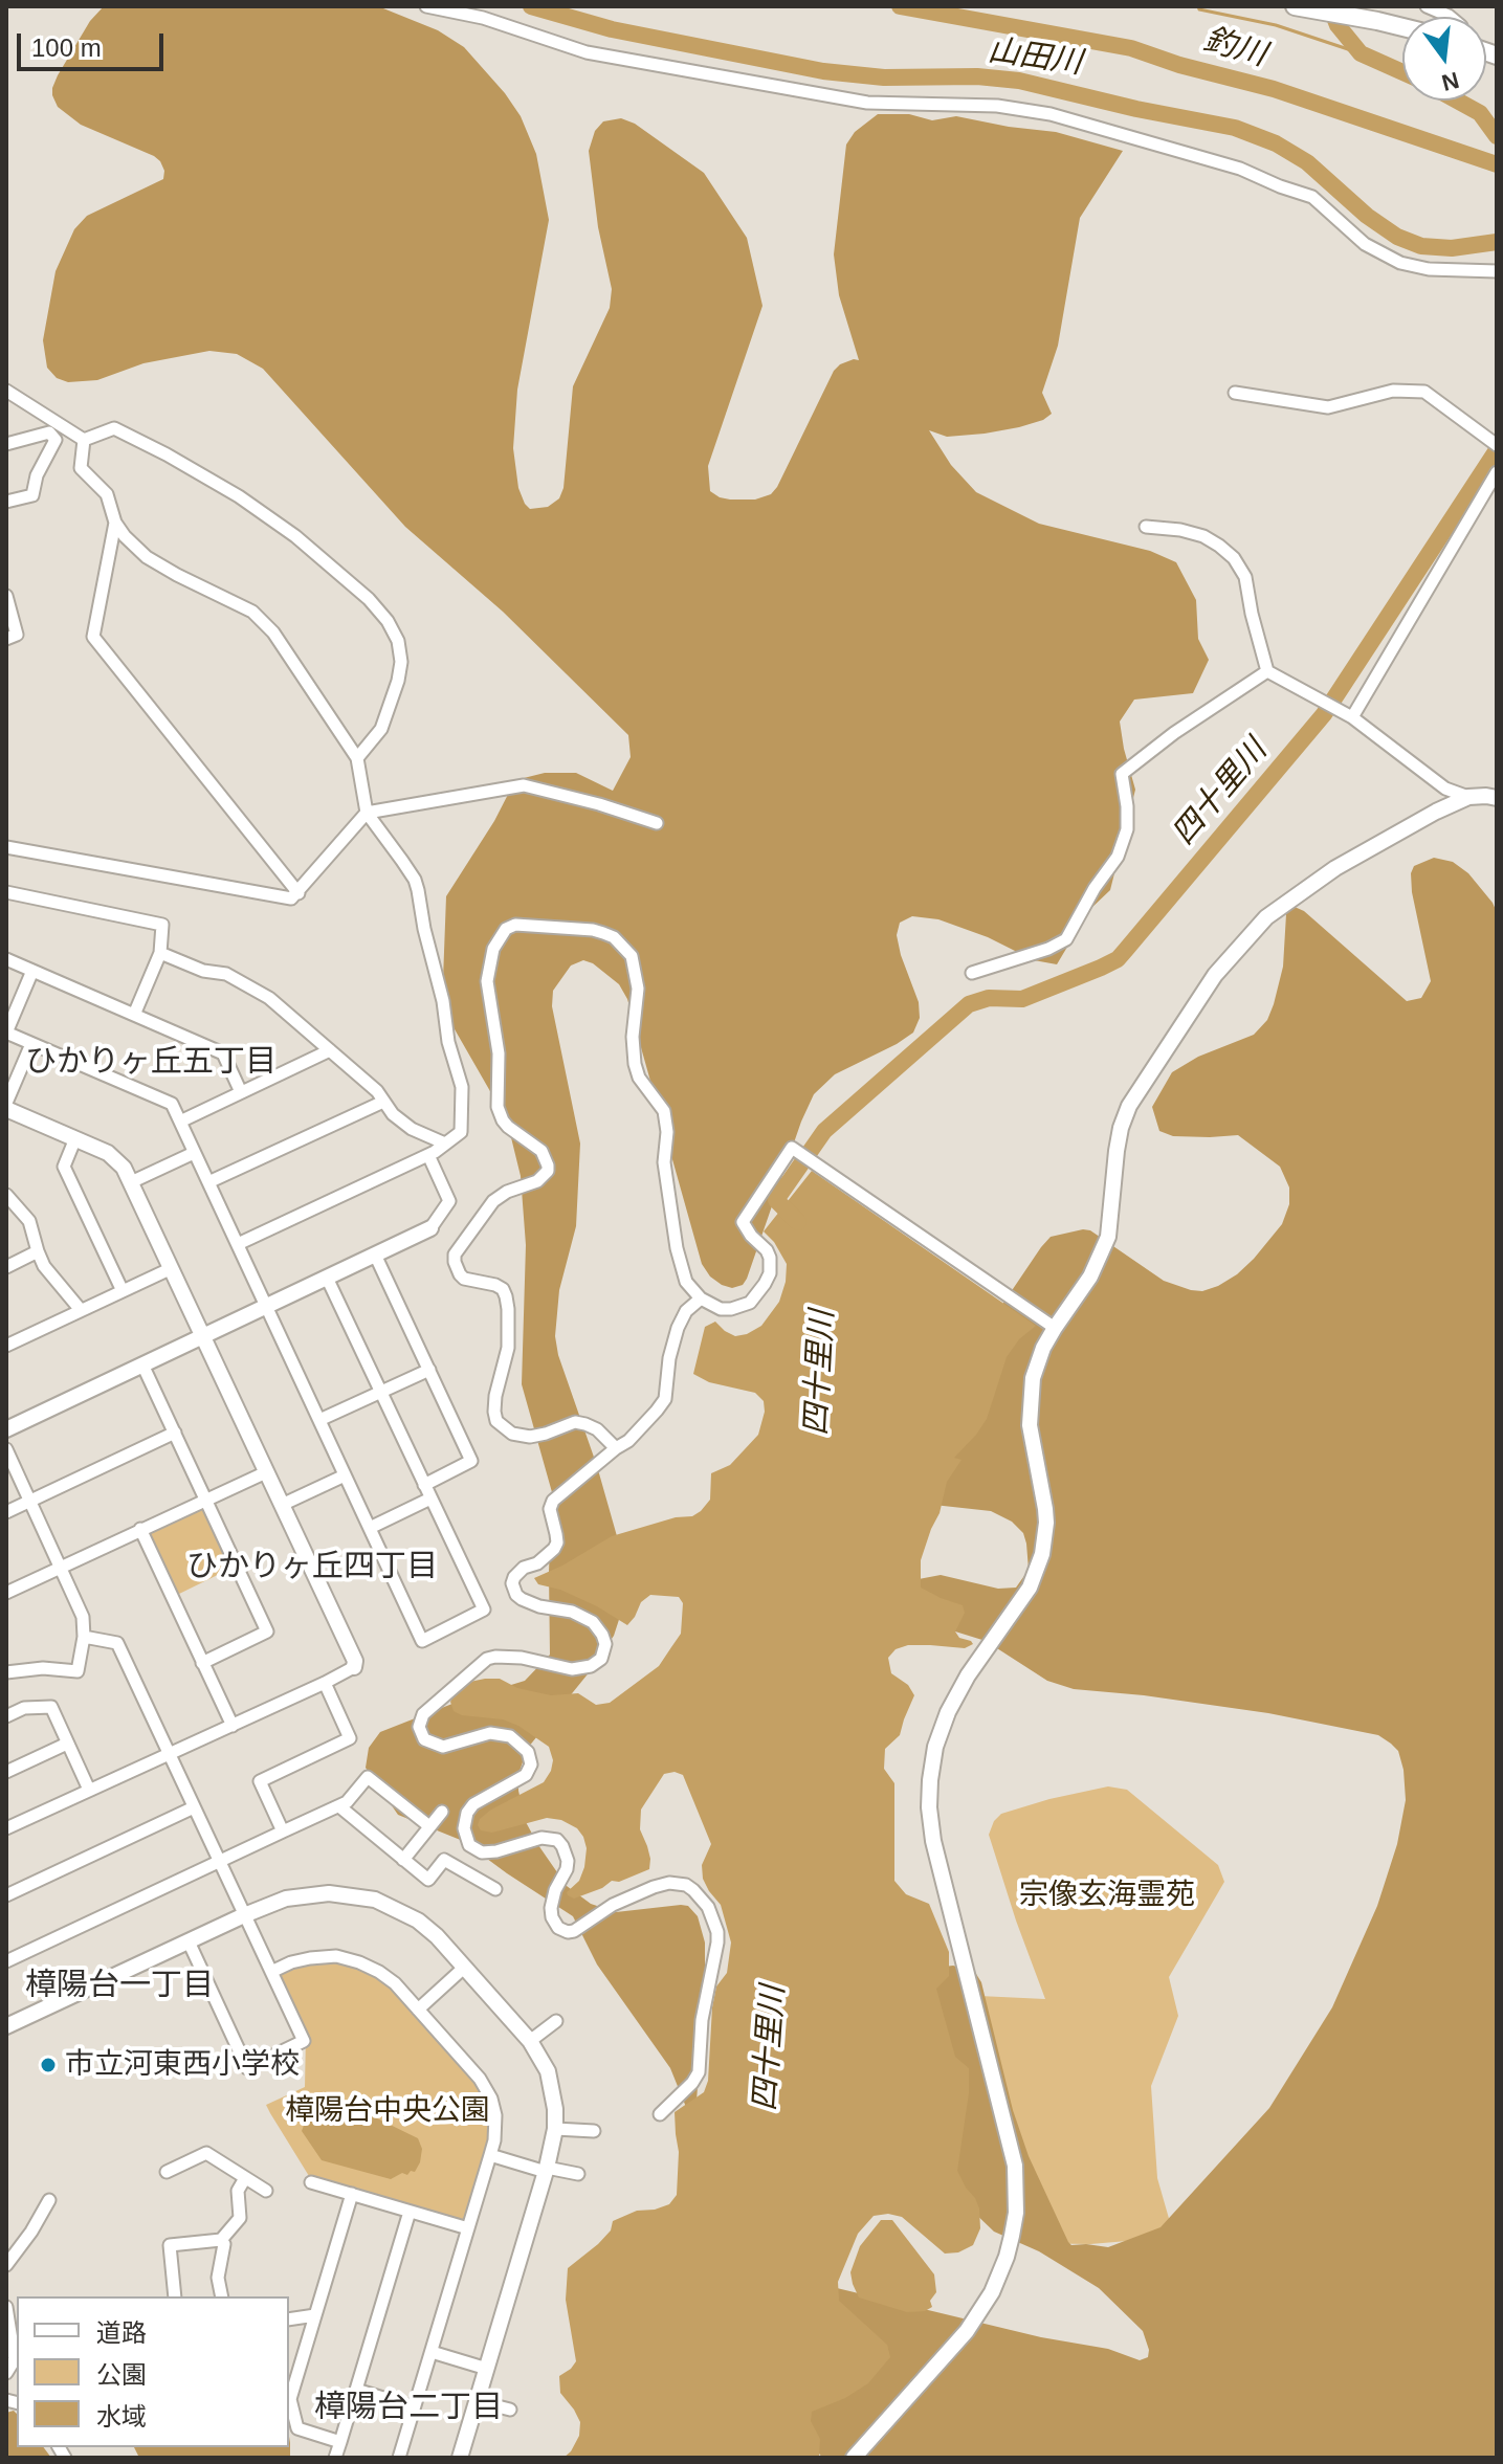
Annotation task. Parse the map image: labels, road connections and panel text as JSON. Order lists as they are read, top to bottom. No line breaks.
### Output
{"districts":["ひかりヶ丘五丁目","ひかりヶ丘四丁目","樟陽台一丁目","樟陽台二丁目"],"water":["釣川","山田川","四十里川"],"parks":["宗像玄海霊苑","樟陽台中央公園"],"places":["市立河東西小学校"],"legend":["道路","公園","水域"],"scale_bar":"100 m","north":"bottom"}
